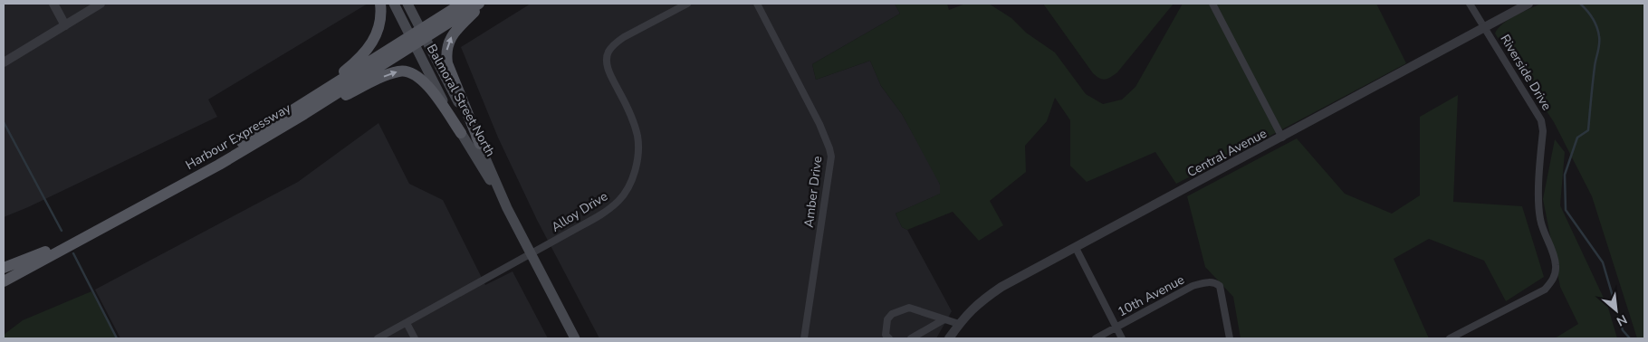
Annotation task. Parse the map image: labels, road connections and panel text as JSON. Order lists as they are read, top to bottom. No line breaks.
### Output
{"streets":{"main road":["Balmoral Street North","Harbour Expressway"],"street":["Riverside Drive","Central Avenue","Amber Drive","Alloy Drive","10th Avenue"]},"crossings":[["Riverside Drive","Central Avenue"],["Balmoral Street North","Harbour Expressway"],["Balmoral Street North","Alloy Drive"]],"north":"bottom right"}
